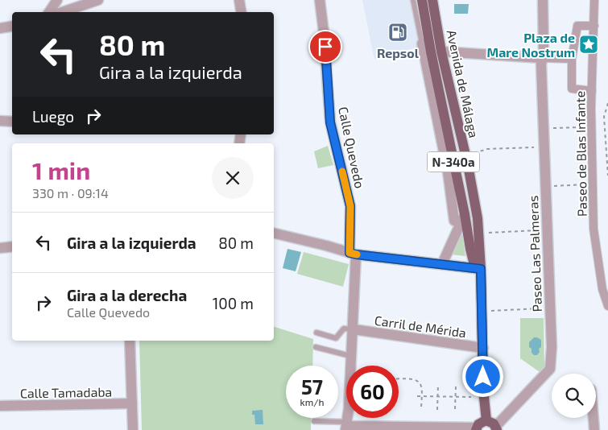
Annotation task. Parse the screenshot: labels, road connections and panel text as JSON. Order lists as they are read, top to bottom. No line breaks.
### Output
{"streets":{"main road":["Avenida de Málaga","N-340a"],"street":["Calle Quevedo","Paseo de Blas Infante","Paseo Las Palmeras","Carril de Mérida","Calle Tamadaba"]},"crossings":[["Avenida de Málaga","Carril de Mérida"],["Calle Quevedo","Carril de Mérida"]],"places":{"fuel station":["Repsol"],"place":["Plaza de Mare Nostrum"]},"page":{"turn":["80 m","Gira a la izquierda"],"then":"Luego","heading":["1 min","330 m · 09:14"],"list":[{"name":"Gira a la izquierda","value":"80 m"},{"name":"Gira a la derecha","note":"Calle Quevedo","value":"100 m"}],"speed":"57 km/h","limit":"60"}}
